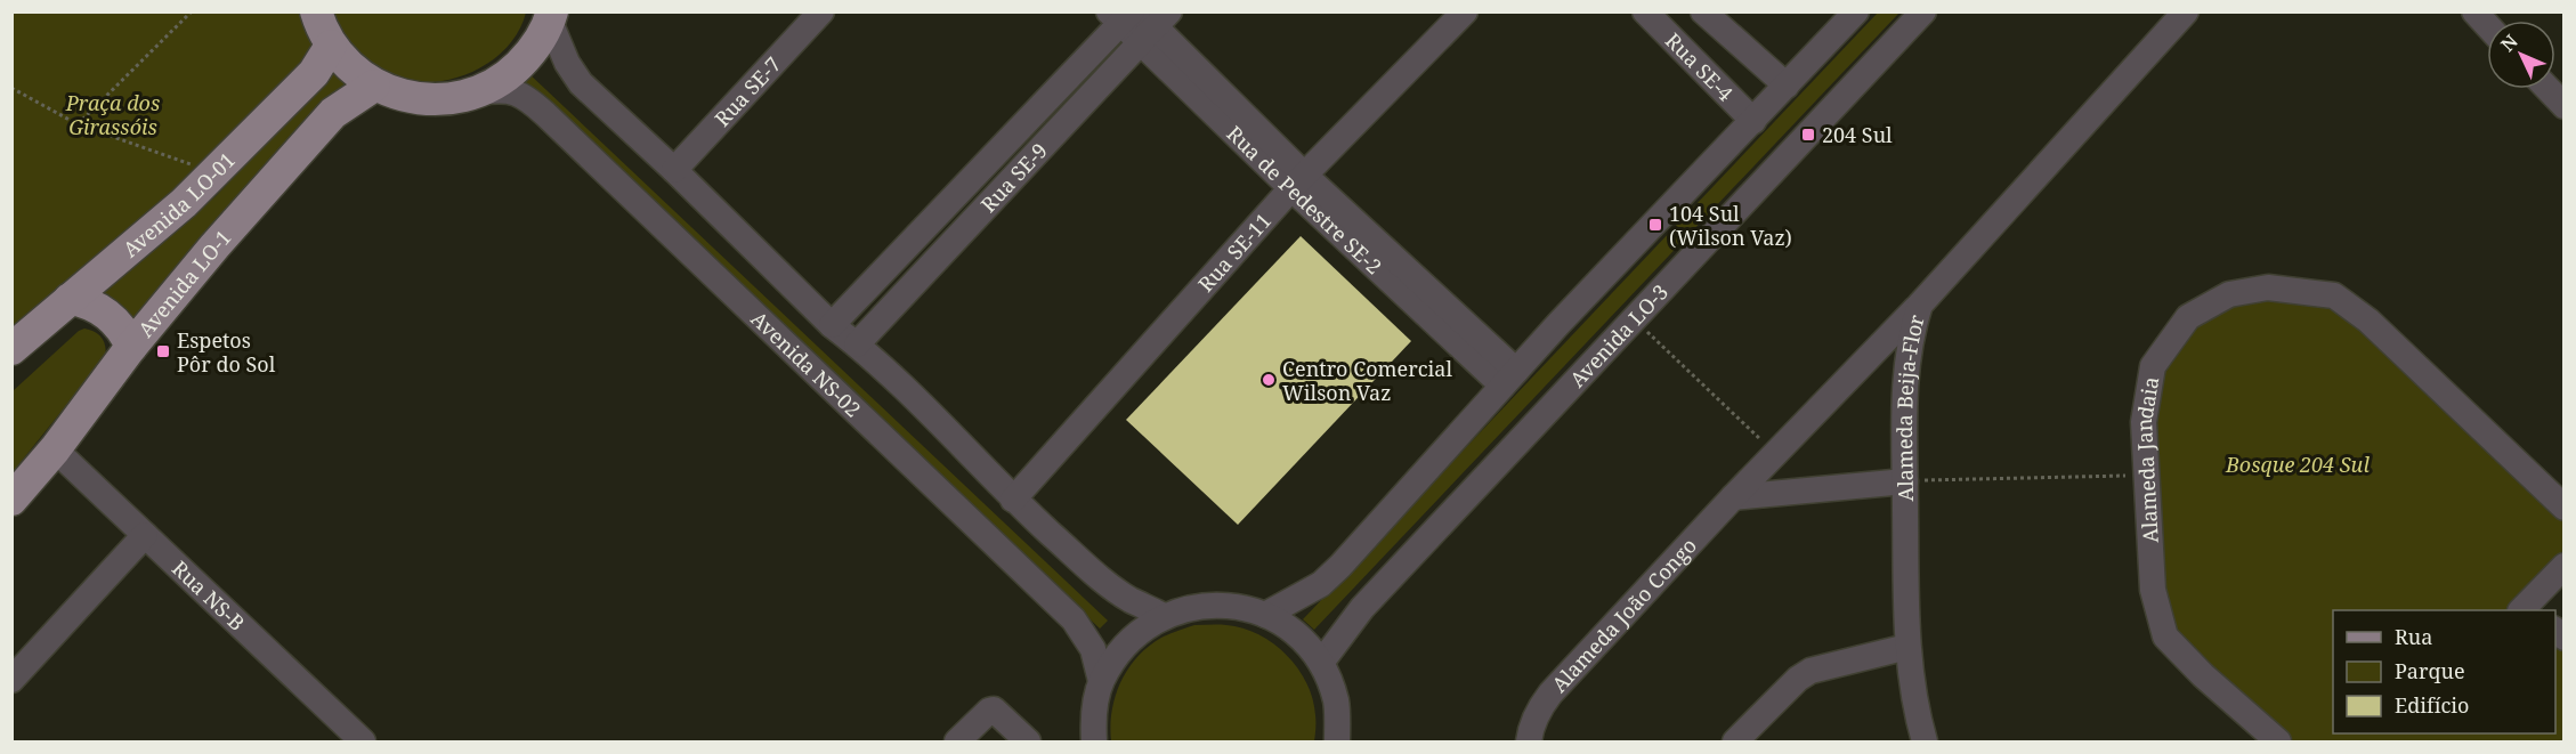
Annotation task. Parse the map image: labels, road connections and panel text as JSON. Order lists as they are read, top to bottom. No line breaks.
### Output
{"streets":{"main road":["Avenida LO-01","Avenida LO-1"],"street":["Rua SE-4","Rua SE-7","Rua SE-9","Rua de Pedestre SE-2","Rua SE-11","Avenida LO-3","Avenida NS-02","Alameda Beija-Flor","Alameda Jandaia","Rua NS-B","Alameda João Congo"]},"crossings":[["Rua SE-9","Rua de Pedestre SE-2"],["Rua de Pedestre SE-2","Rua SE-11"],["Avenida LO-1","Rua NS-B"],["Alameda Beija-Flor","Alameda João Congo"]],"parks":["Praça dos Girassóis","Bosque 204 Sul"],"places":{"transit":["204 Sul","104 Sul (Wilson Vaz)","Espetos Pôr do Sol"],"other":["Centro Comercial Wilson Vaz"]},"legend":["Rua","Parque","Edifício"],"north":"top left"}
